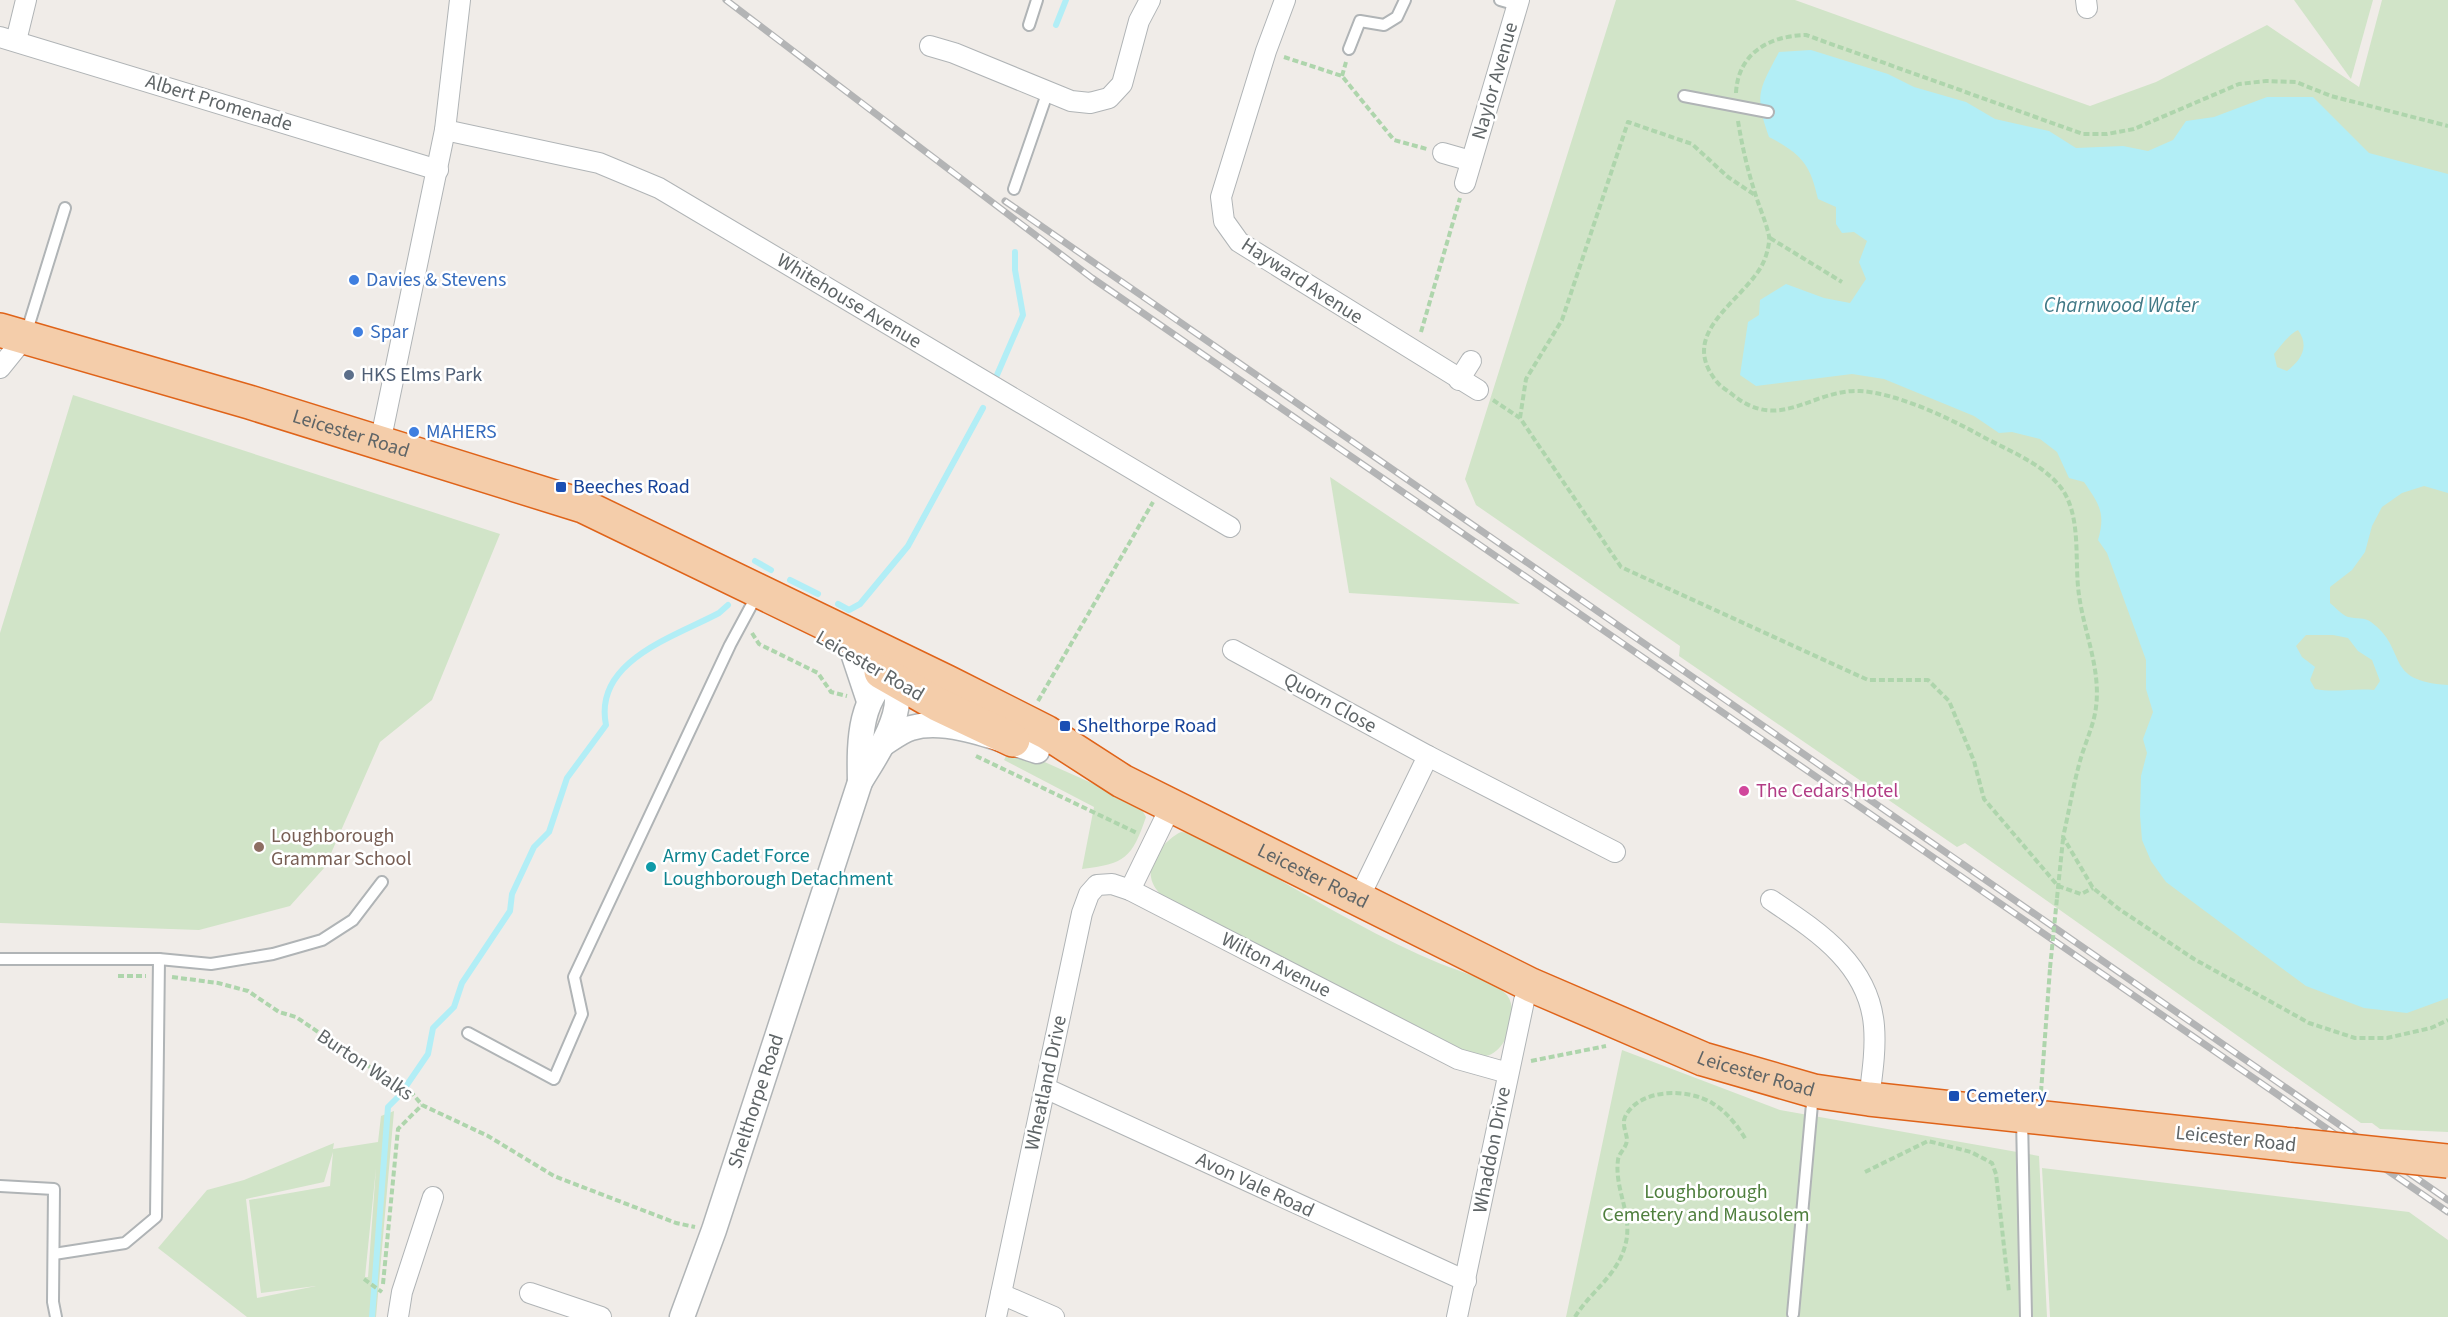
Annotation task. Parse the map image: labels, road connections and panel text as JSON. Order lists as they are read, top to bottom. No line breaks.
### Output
{"streets":{"highway":["Leicester Road"],"street":["Naylor Avenue","Albert Promenade","Hayward Avenue","Whitehouse Avenue","Quorn Close","Wilton Avenue","Wheatland Drive","Shelthorpe Road","Whaddon Drive","Avon Vale Road"],"path":["Burton Walks"]},"crossings":[["Leicester Road","Shelthorpe Road"],["Leicester Road","Whaddon Drive"],["Wilton Avenue","Wheatland Drive"],["Wilton Avenue","Whaddon Drive"],["Burton Walks","Shelthorpe Road"],["Wheatland Drive","Avon Vale Road"],["Whaddon Drive","Avon Vale Road"]],"water":["Charnwood Water"],"parks":["Loughborough Cemetery and Mausolem"],"places":{"other":["Davies & Stevens","Spar","HKS Elms Park","MAHERS","The Cedars Hotel","Loughborough Grammar School","Army Cadet Force Loughborough Detachment"],"transit":["Beeches Road","Shelthorpe Road","Cemetery"]}}
